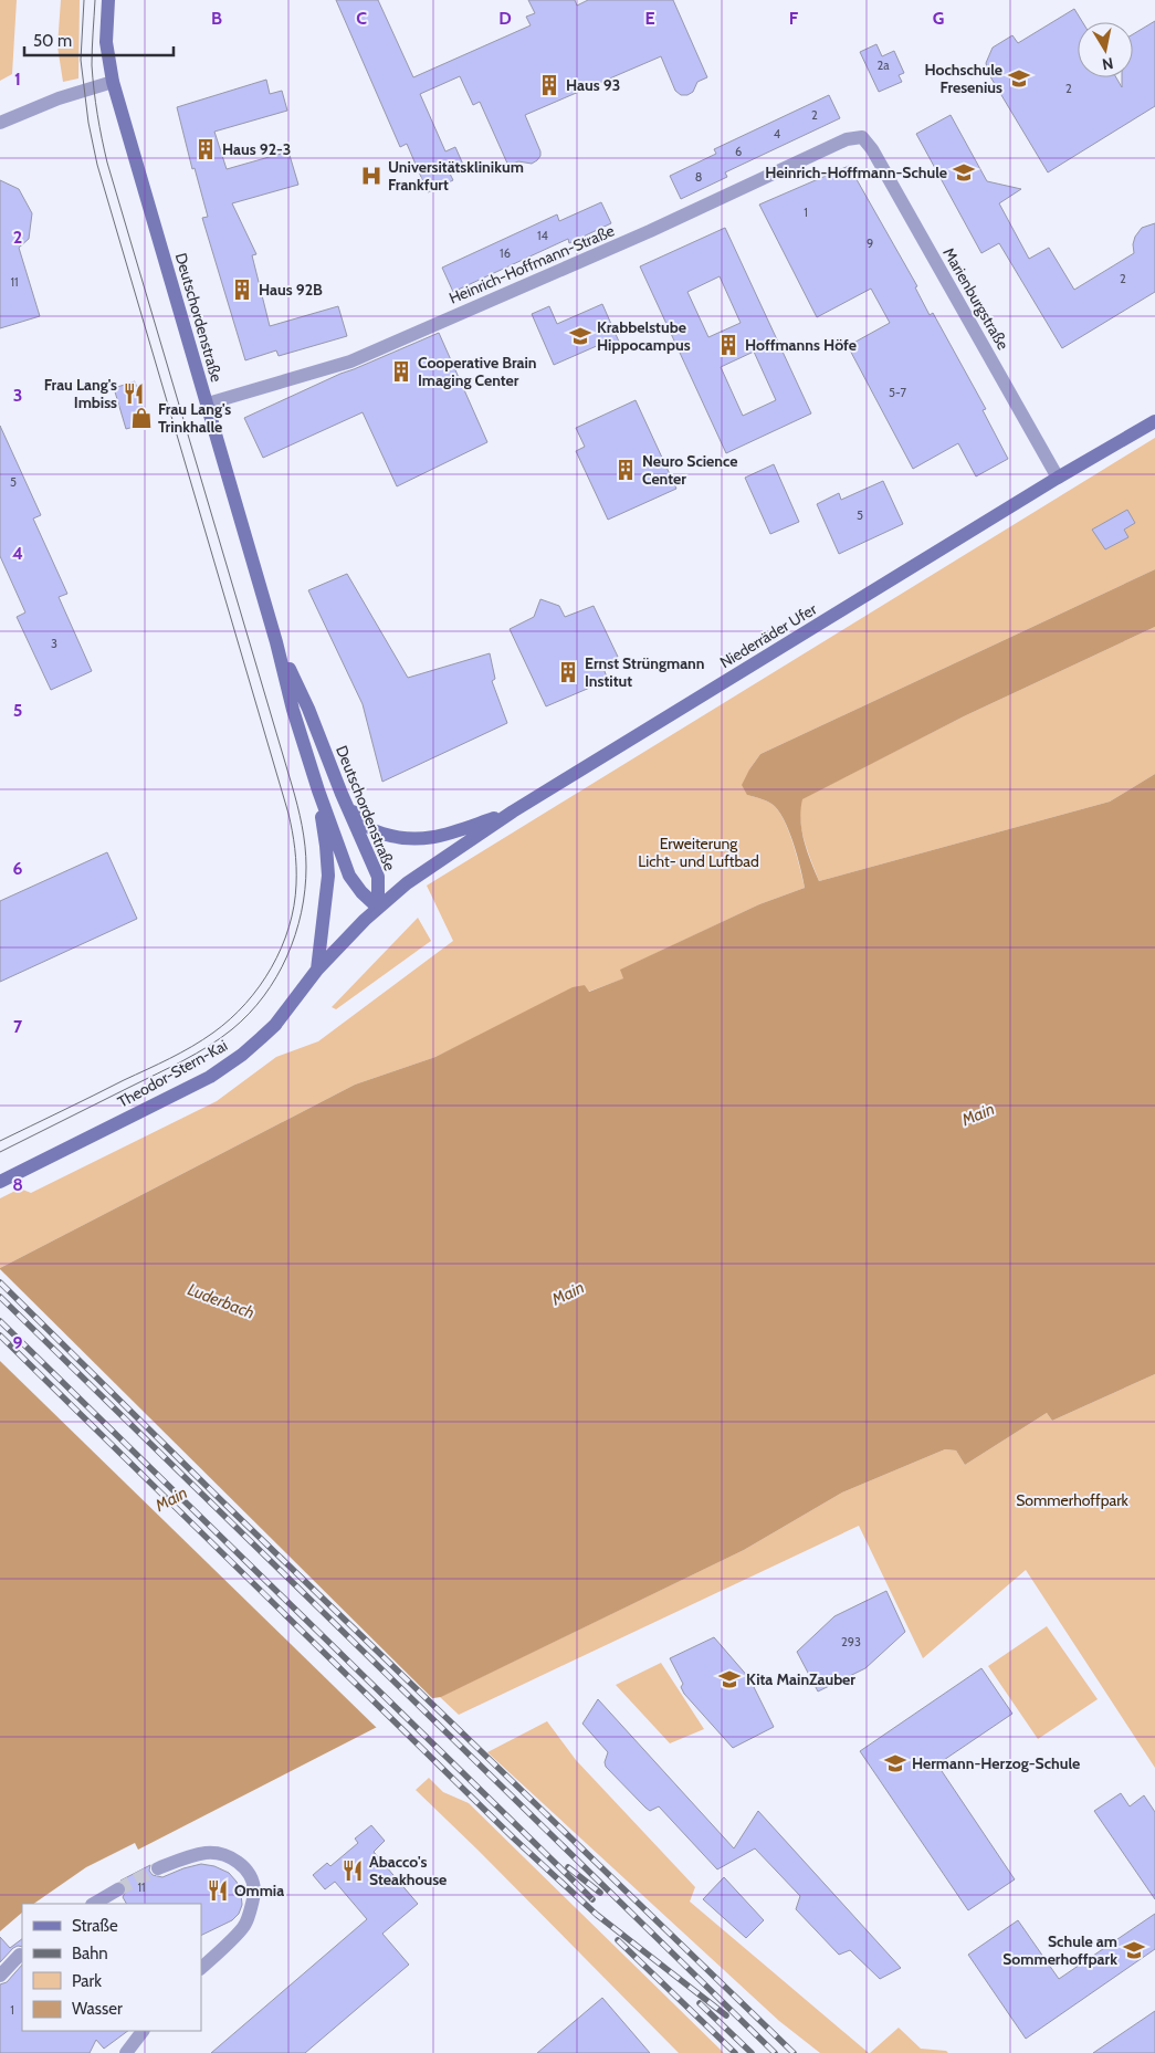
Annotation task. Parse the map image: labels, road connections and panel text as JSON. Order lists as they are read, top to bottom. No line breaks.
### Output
{"streets":{"main road":["Deutschordenstraße","Niederräder Ufer","Theodor-Stern-Kai"],"street":["Heinrich-Hoffmann-Straße","Marienburgstraße"]},"crossings":[["Heinrich-Hoffmann-Straße","Marienburgstraße"],["Heinrich-Hoffmann-Straße","Deutschordenstraße"],["Marienburgstraße","Niederräder Ufer"],["Deutschordenstraße","Niederräder Ufer"],["Deutschordenstraße","Theodor-Stern-Kai"],["Niederräder Ufer","Theodor-Stern-Kai"]],"water":["Main","Luderbach"],"parks":["Erweiterung Licht- und Luftbad","Sommerhoffpark"],"places":{"school or university":["Hochschule Fresenius","Heinrich-Hoffmann-Schule","Krabbelstube Hippocampus","Kita MainZauber","Hermann-Herzog-Schule","Schule am Sommerhoffpark"],"building":["Haus 93","Haus 92-3","Haus 92B","Hoffmanns Höfe","Cooperative Brain Imaging Center","Neuro Science Center","Ernst Strüngmann Institut"],"hospital":["Universitätsklinikum Frankfurt"],"restaurant":["Frau Lang's Imbiss","Abacco's Steakhouse","Ommia"],"shop":["Frau Lang's Trinkhalle"]},"house_numbers":["2a","2","2","4","6","8","1","14","9","16","2","11","5-7","5","5","3","293","11","1"],"legend":["Straße","Bahn","Park","Wasser"],"scale_bar":"50 m","north":"bottom","grid":{"columns":["B","C","D","E","F","G"],"rows":["1","2","3","4","5","6","7","8","9"]}}
